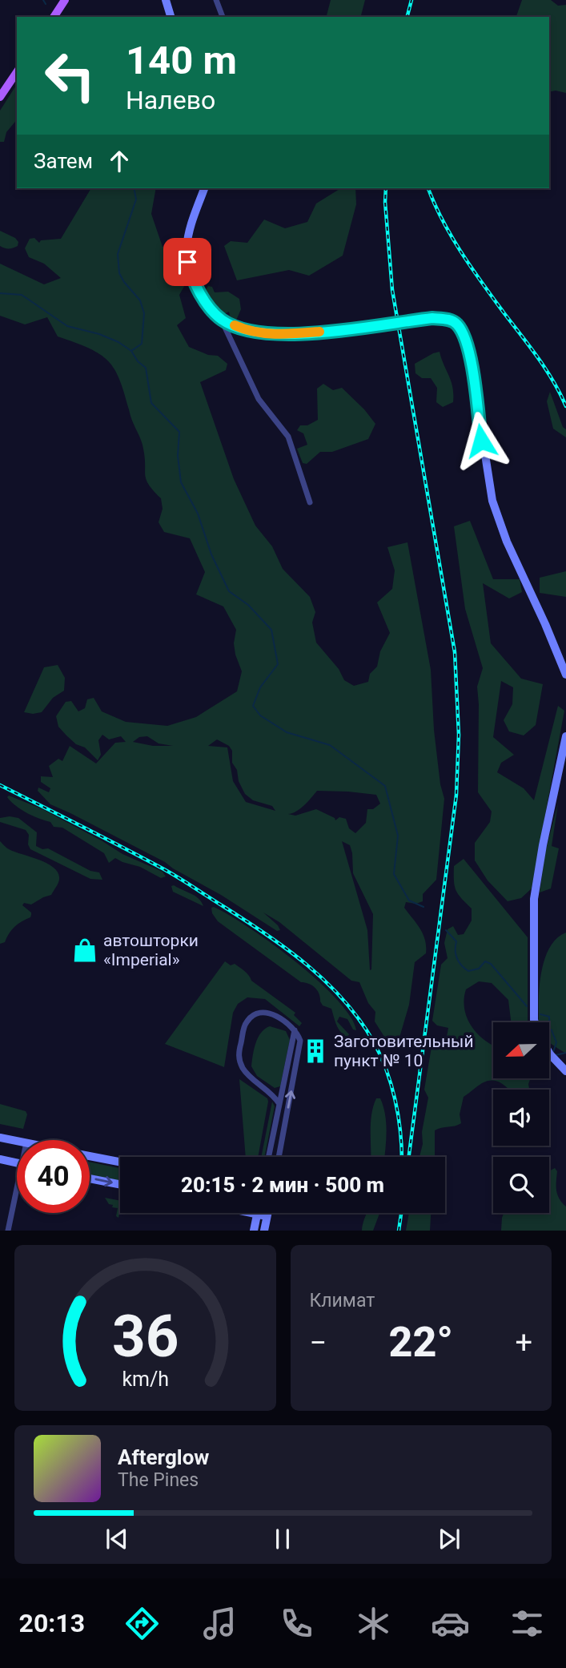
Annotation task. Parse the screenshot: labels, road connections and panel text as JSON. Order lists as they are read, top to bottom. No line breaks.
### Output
{"places":{"shop":["автошторки «Imperial»"],"building":["Заготовительный пункт № 10"]},"north":"left","page":{"turn":["140 m","Налево"],"then":"Затем","limit":"40","trip":"20:15 · 2 мин · 500 m","tile":"Климат","heat":["−","22°","+"],"song":["Afterglow","The Pines"],"tabs":"20:13","gauge":["36","km/h"]}}
